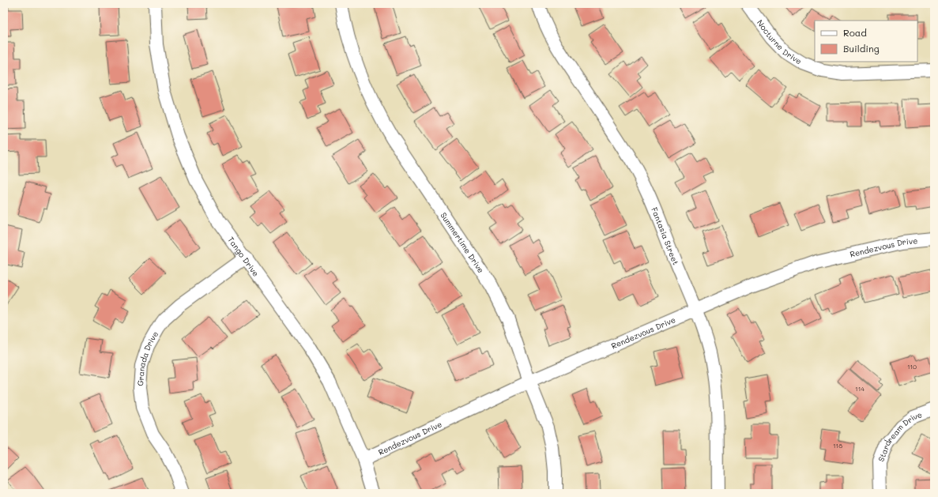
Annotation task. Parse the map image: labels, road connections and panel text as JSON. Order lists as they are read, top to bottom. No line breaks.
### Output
{"streets":{"street":["Nocturne Drive","Fantasia Street","Summertime Drive","Rendezvous Drive","Tango Drive","Granada Drive","Stardream Drive"]},"crossings":[["Fantasia Street","Rendezvous Drive"],["Summertime Drive","Rendezvous Drive"],["Rendezvous Drive","Tango Drive"],["Tango Drive","Granada Drive"]],"house_numbers":["110","114","118"],"legend":["Road","Building"]}
